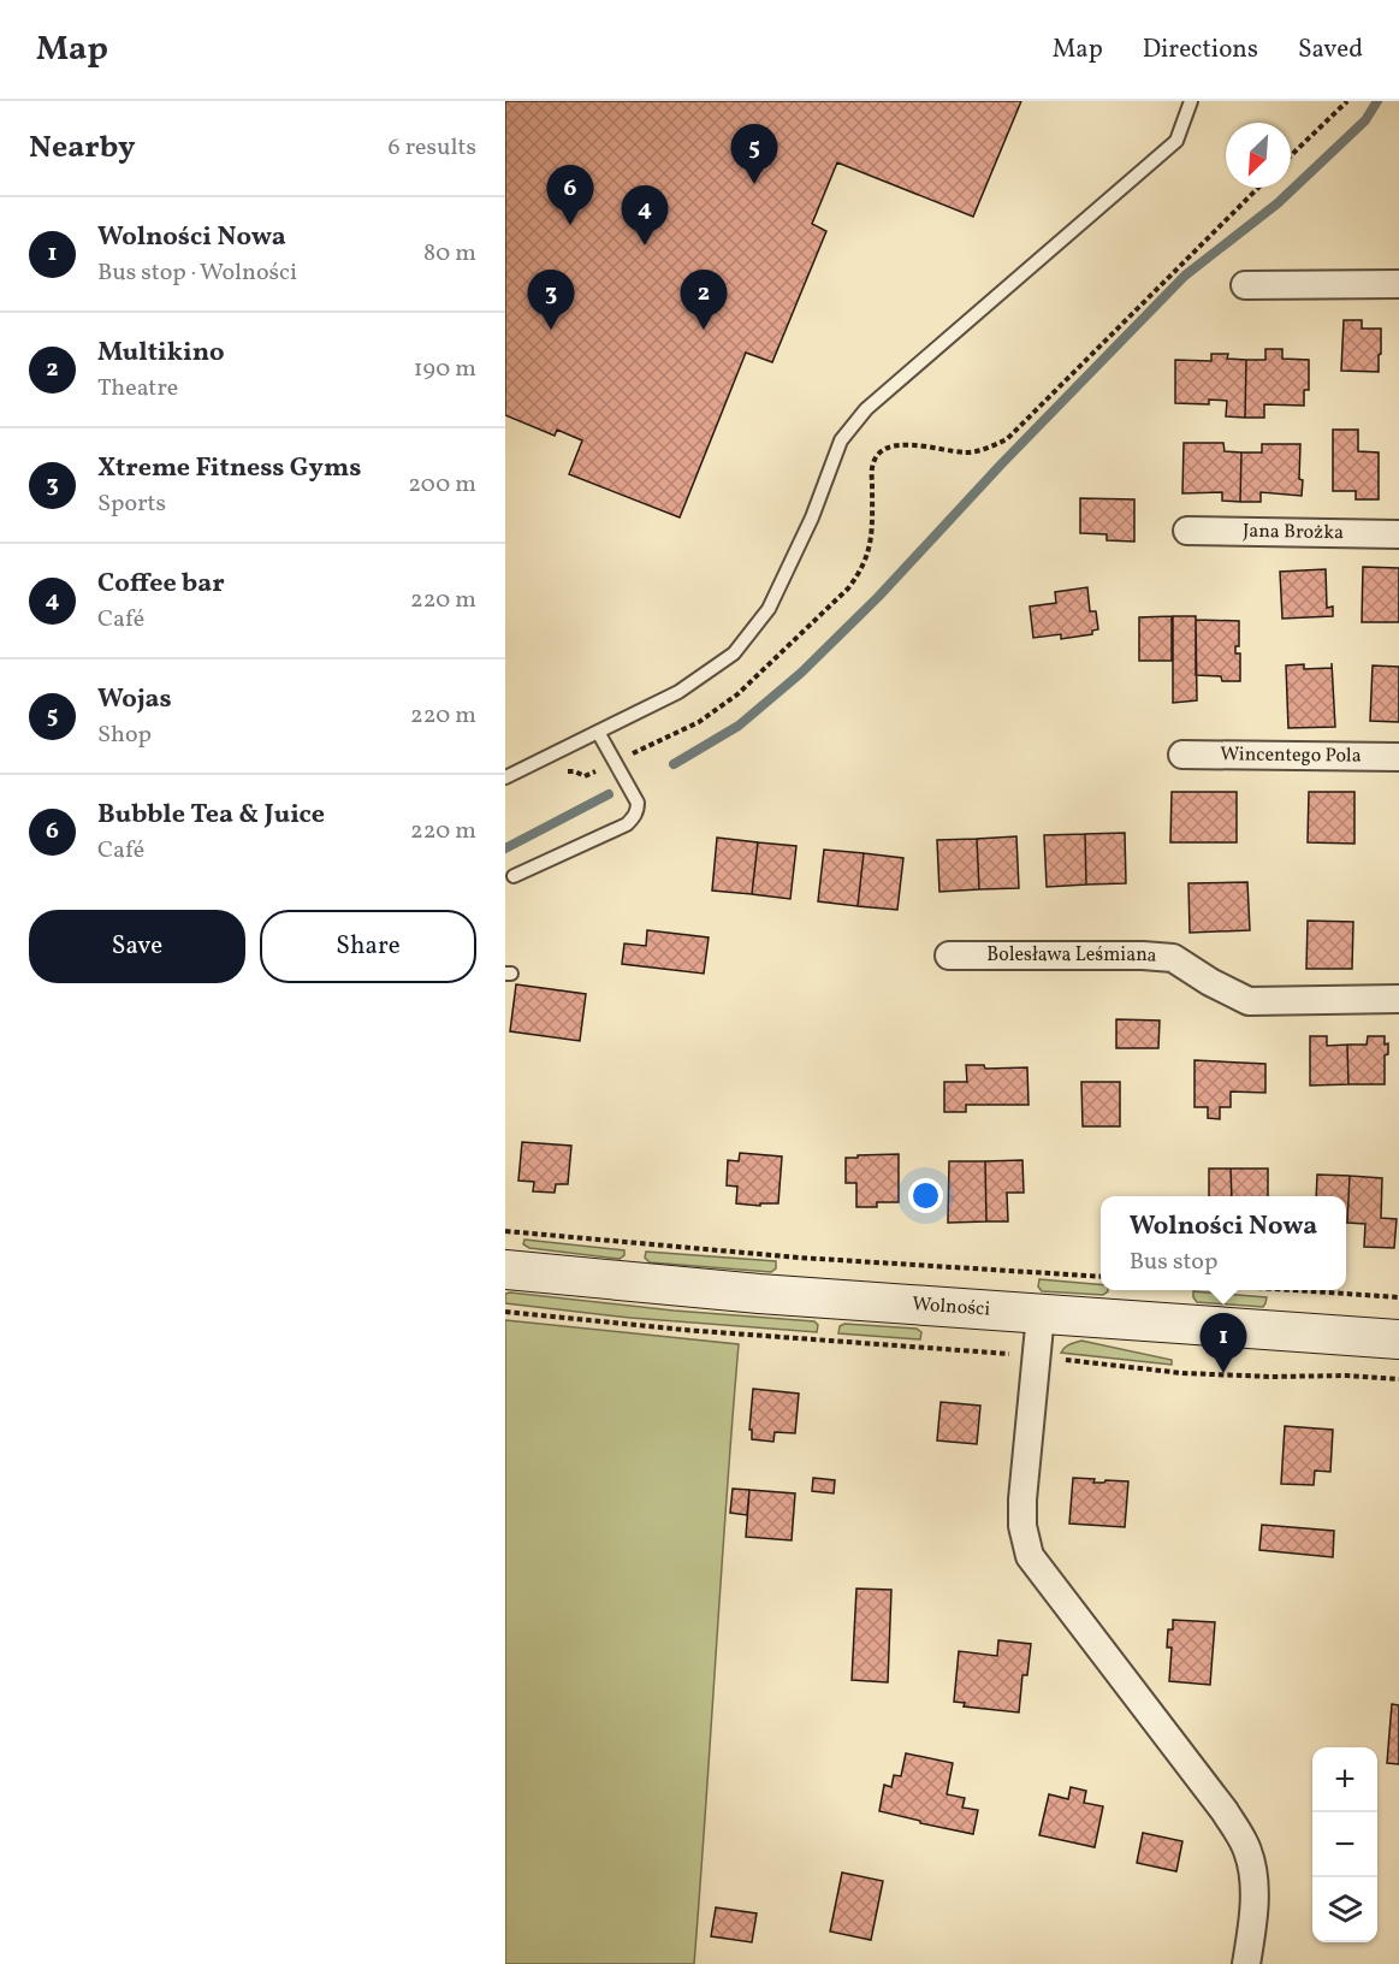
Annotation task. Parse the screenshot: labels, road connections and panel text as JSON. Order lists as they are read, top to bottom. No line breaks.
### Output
{"streets":{"main road":["Wolności"],"street":["Jana Brożka","Wincentego Pola","Bolesława Leśmiana"]},"north":"bottom left","page":{"header":"Map","nav":["Map","Directions","Saved"],"heading":["Nearby","6 results"],"pins":["5","6","4","2","3","1"],"list":[{"mark":"1","name":"Wolności Nowa","note":"Bus stop · Wolności","value":"80 m"},{"mark":"2","name":"Multikino","note":"Theatre","value":"190 m"},{"mark":"3","name":"Xtreme Fitness Gyms","note":"Sports","value":"200 m"},{"mark":"4","name":"Coffee bar","note":"Café","value":"220 m"},{"mark":"5","name":"Wojas","note":"Shop","value":"220 m"},{"mark":"6","name":"Bubble Tea & Juice","note":"Café","value":"220 m"}],"buttons":["Save","Share"],"popup":["Wolności Nowa","Bus stop"],"map_buttons":["+","−"]}}
